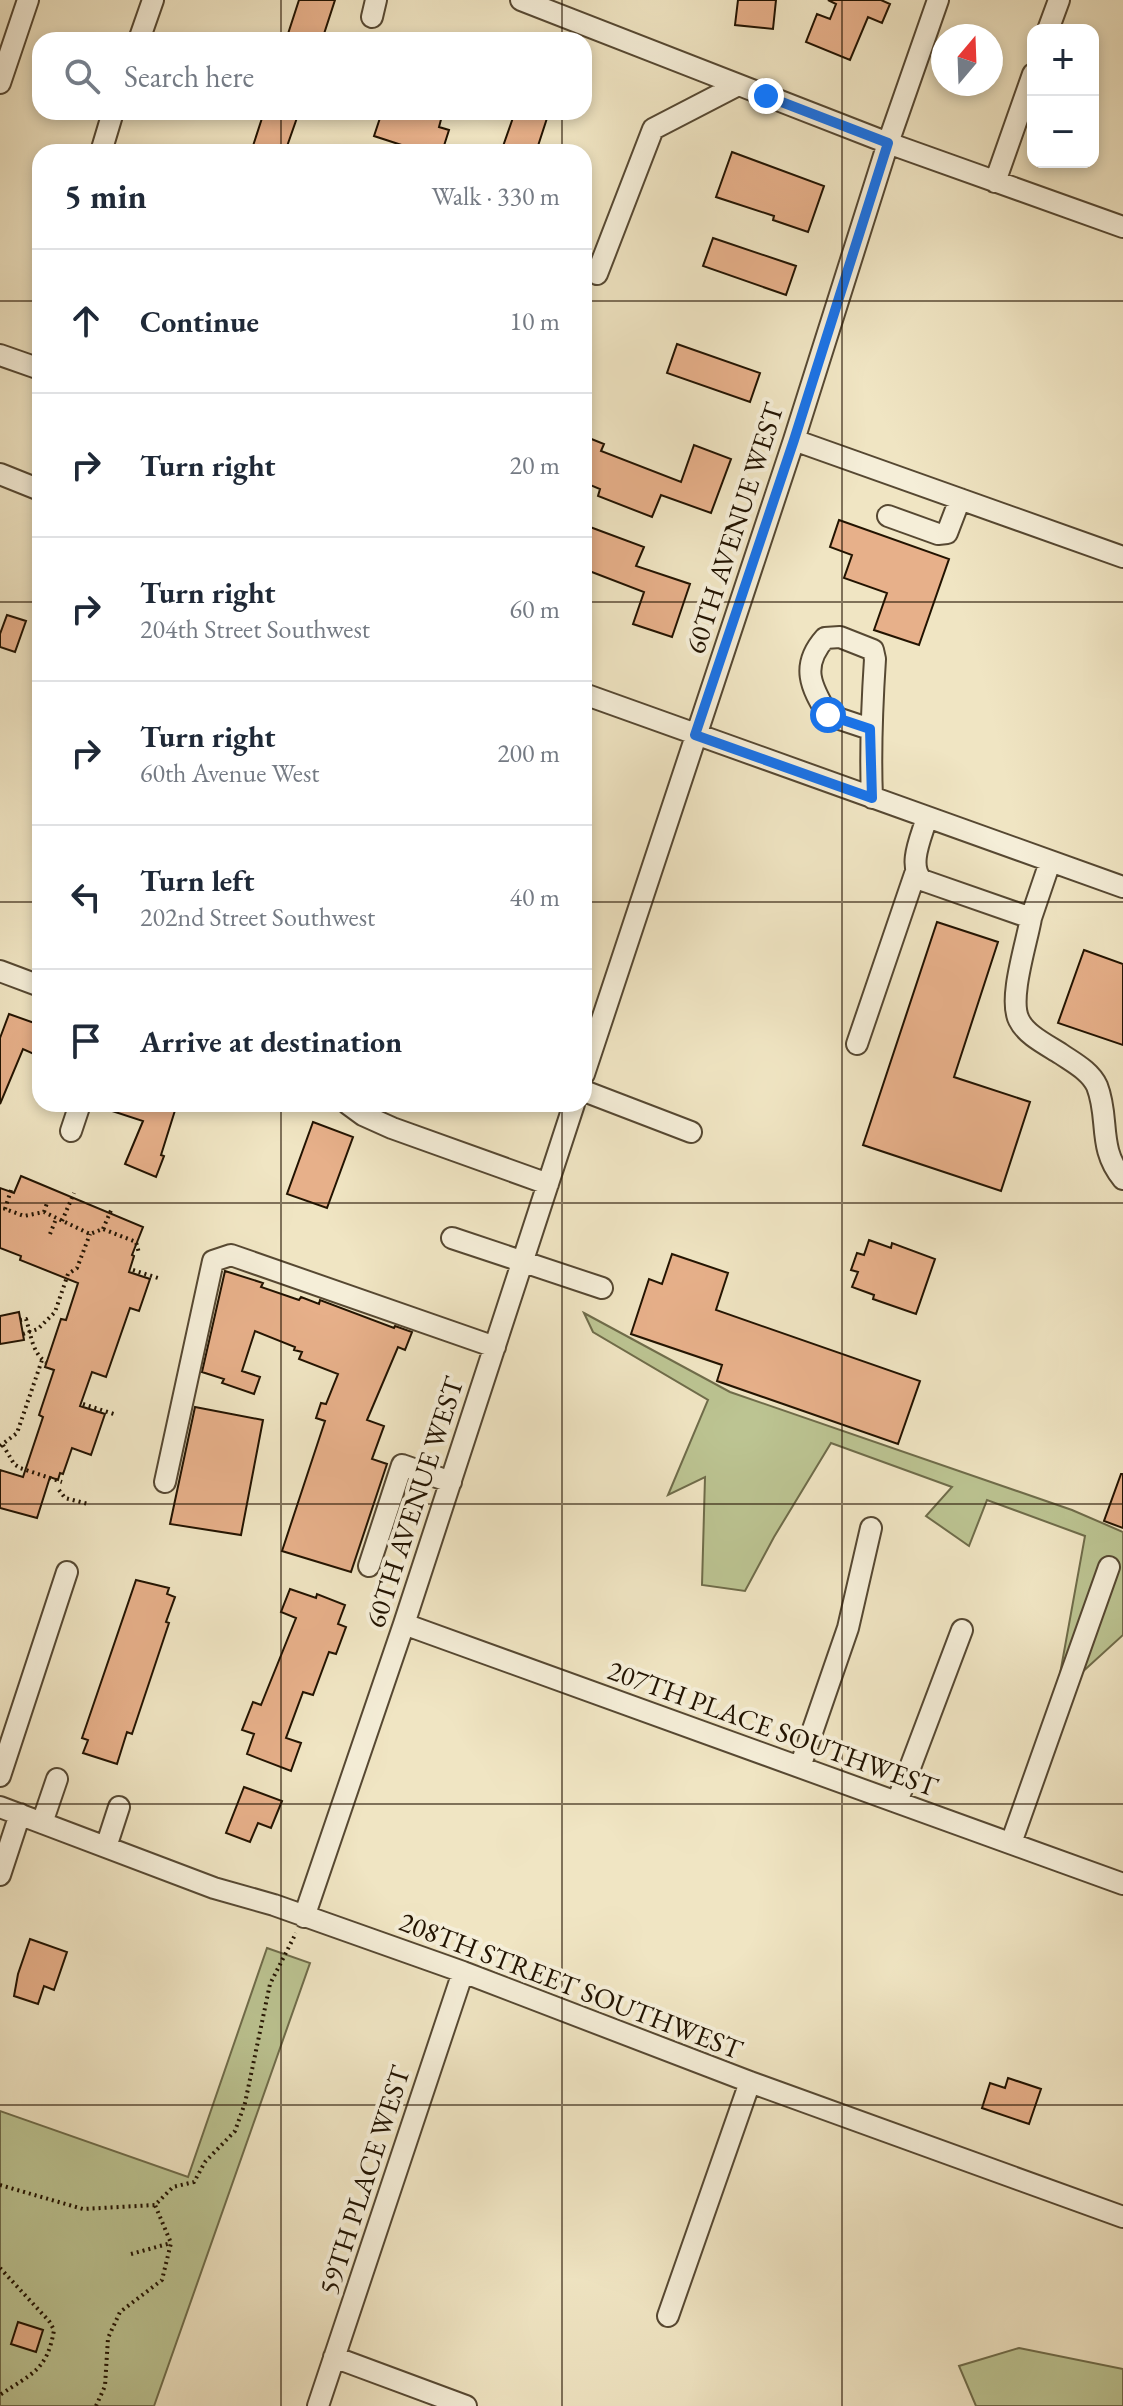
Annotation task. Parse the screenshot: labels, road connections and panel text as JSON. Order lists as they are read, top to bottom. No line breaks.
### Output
{"streets":{"street":["60TH AVENUE WEST","207TH PLACE SOUTHWEST","208TH STREET SOUTHWEST","59TH PLACE WEST"]},"crossings":[["60TH AVENUE WEST","207TH PLACE SOUTHWEST"],["60TH AVENUE WEST","208TH STREET SOUTHWEST"],["208TH STREET SOUTHWEST","59TH PLACE WEST"]],"north":"top","page":{"map_buttons":["+","−"],"search":"Search here","heading":["5 min","Walk · 330 m"],"list":[["Continue","10 m"],["Turn right","20 m"],["Turn right","204th Street Southwest","60 m"],["Turn right","60th Avenue West","200 m"],["Turn left","202nd Street Southwest","40 m"],"Arrive at destination"]}}
